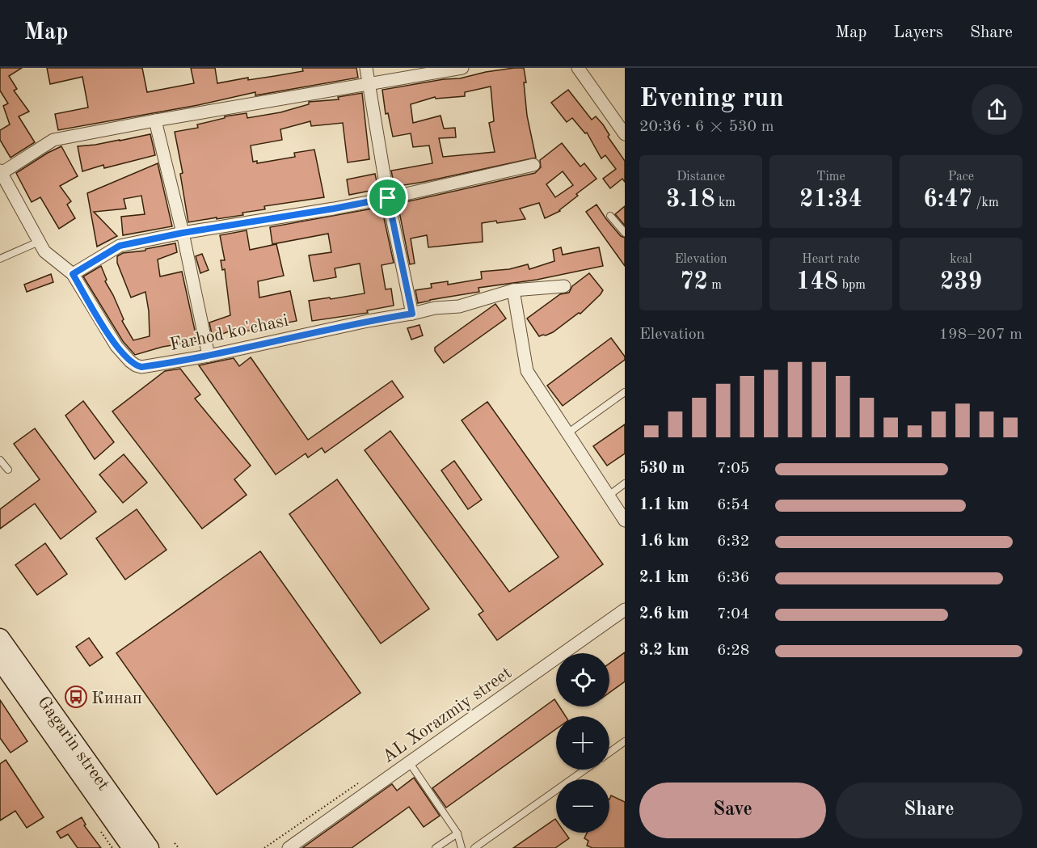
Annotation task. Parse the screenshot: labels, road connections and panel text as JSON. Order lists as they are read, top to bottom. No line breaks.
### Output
{"streets":{"main road":["Gagarin street"],"street":["Farhod ko'chasi","AL Xorazmiy street"]},"places":{"bus stop":["Кинап"]},"page":{"header":"Map","nav":["Map","Layers","Share"],"heading":["Evening run","20:36 · 6 × 530 m"],"stats":[["Distance","3.18 km"],["Time","21:34"],["Pace","6:47 /km"],["Elevation","72 m"],["Heart rate","148 bpm"],["kcal","239"]],"chart":["Elevation","198–207 m"],"list":[{"name":"530 m","note":"7:05"},{"name":"1.1 km","note":"6:54"},{"name":"1.6 km","note":"6:32"},{"name":"2.1 km","note":"6:36"},{"name":"2.6 km","note":"7:04"},{"name":"3.2 km","note":"6:28"}],"map_buttons":["+","−"],"buttons":["Save","Share"]}}
